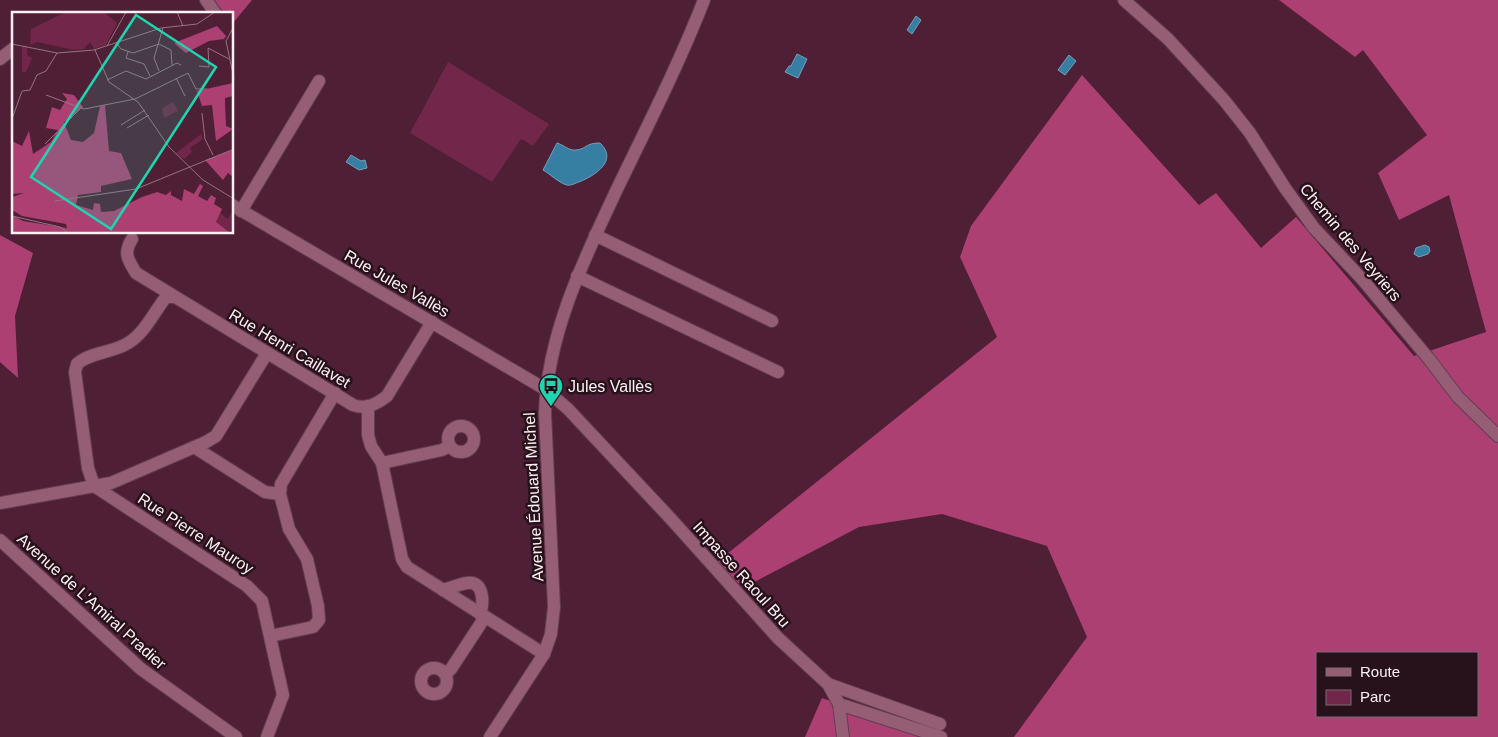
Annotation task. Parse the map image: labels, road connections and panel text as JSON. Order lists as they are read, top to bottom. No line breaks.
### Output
{"streets":{"street":["Chemin des Veyriers","Rue Jules Vallès","Rue Henri Caillavet","Avenue Édouard Michel","Rue Pierre Mauroy","Impasse Raoul Bru","Avenue de L'Amiral Pradier"]},"crossings":[["Rue Jules Vallès","Avenue Édouard Michel"],["Rue Jules Vallès","Impasse Raoul Bru"],["Avenue Édouard Michel","Impasse Raoul Bru"]],"places":{"bus stop":["Jules Vallès"]},"legend":["Route","Parc"]}
